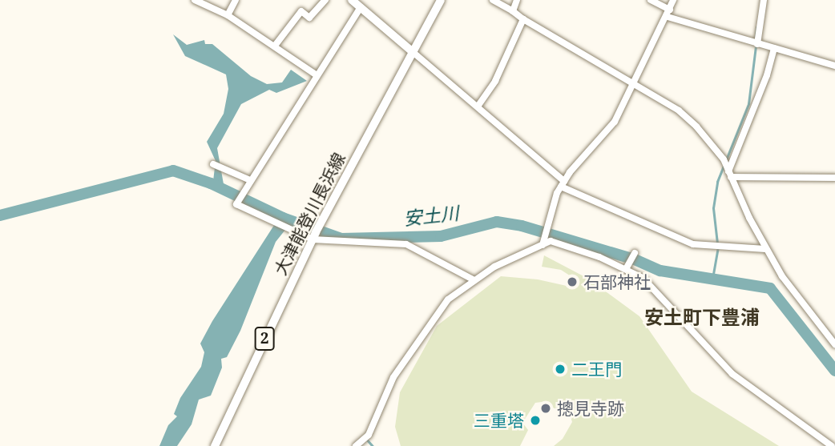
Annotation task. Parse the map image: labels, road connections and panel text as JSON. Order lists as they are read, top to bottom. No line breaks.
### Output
{"streets":{"main road":["大津能登川長浜線","2"]},"districts":["安土町下豊浦"],"water":["安土川"],"places":["石部神社","二王門","摠見寺跡","三重塔"]}
